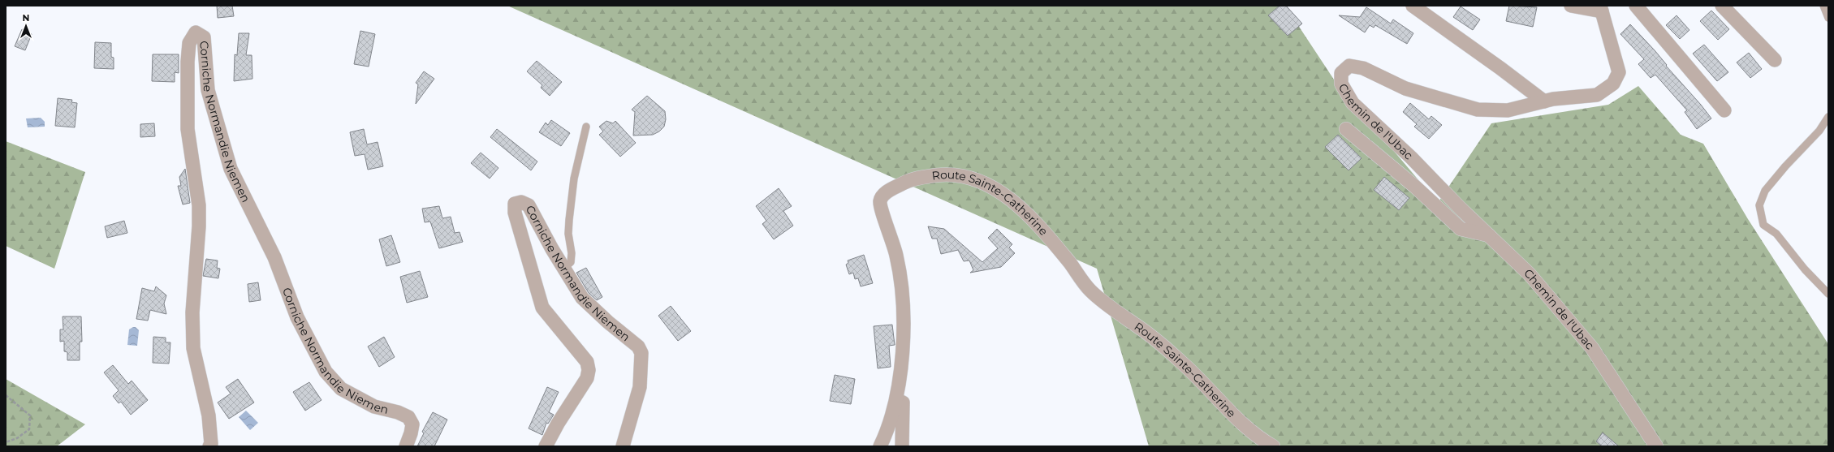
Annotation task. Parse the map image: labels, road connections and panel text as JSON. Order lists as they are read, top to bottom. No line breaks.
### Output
{"streets":{"street":["Chemin de l'Ubac","Corniche Normandie Niemen","Route Sainte-Catherine"]},"north":"top"}
